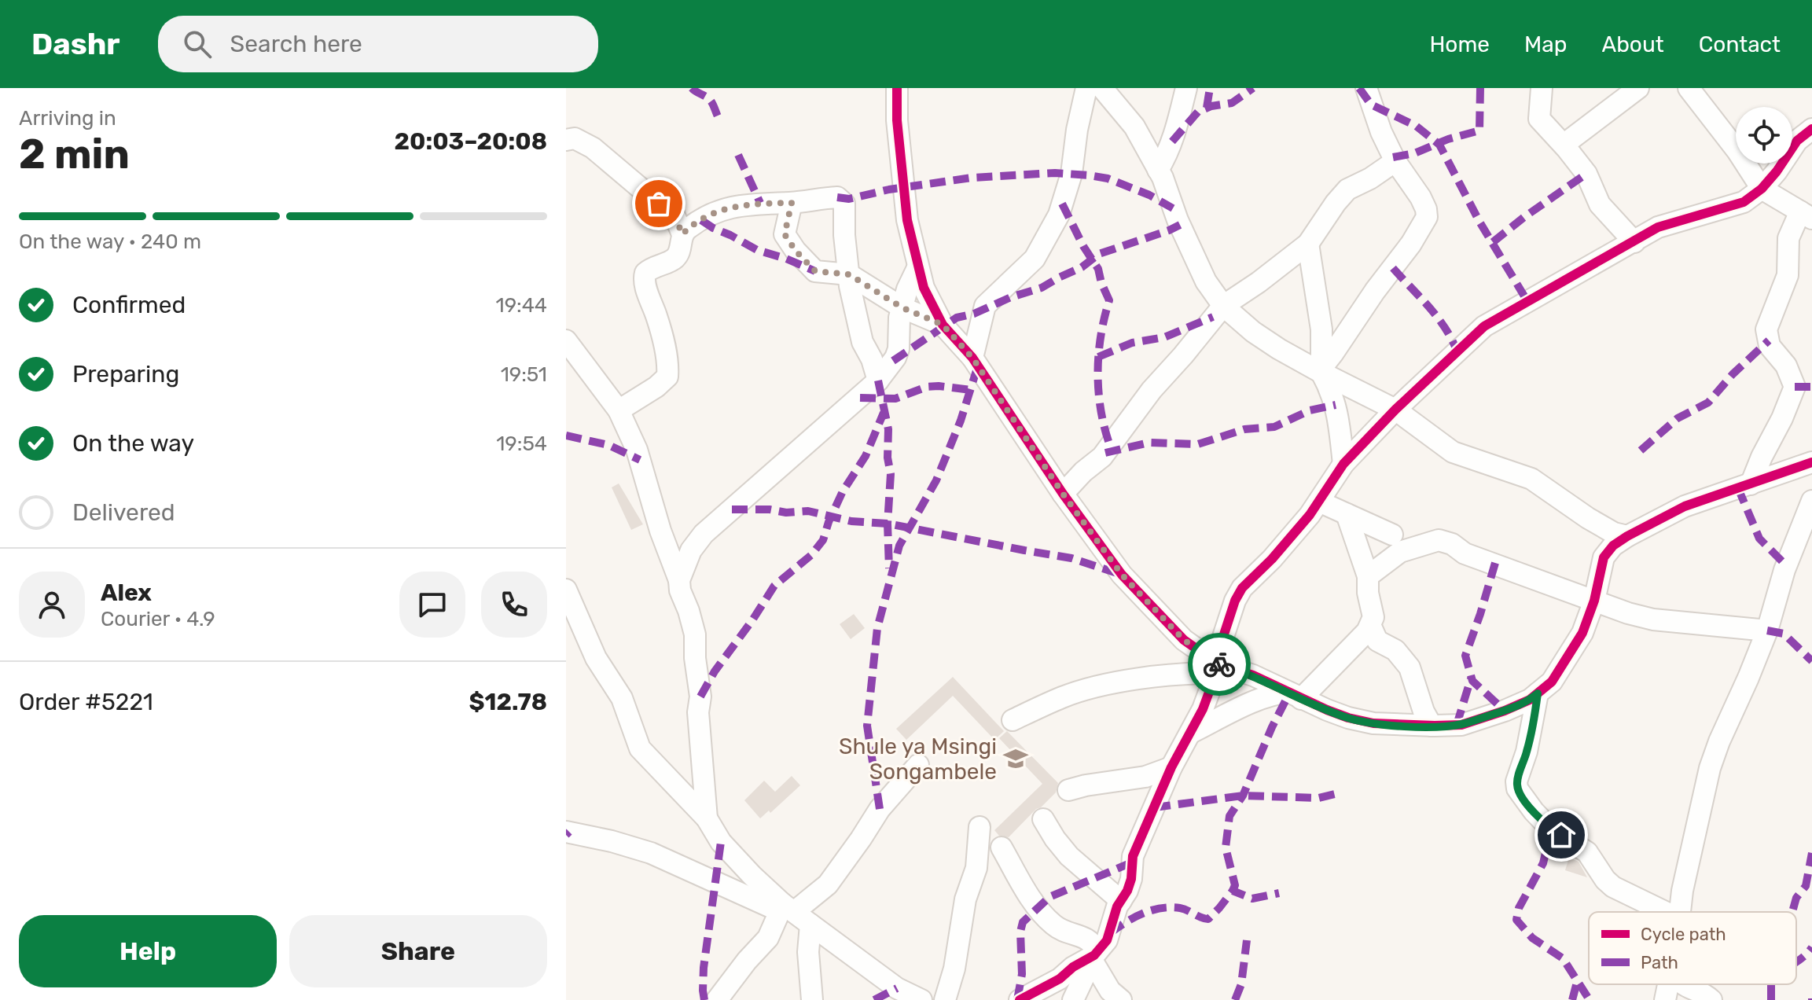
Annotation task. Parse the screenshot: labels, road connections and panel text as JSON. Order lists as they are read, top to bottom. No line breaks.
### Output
{"places":{"school or university":["Shule ya Msingi Songambele"]},"legend":["Cycle path","Path"],"page":{"header":"Dashr","search":"Search here","nav":["Home","Map","About","Contact"],"heading":["2 min","Arriving in","20:03–20:08"],"panel":["Alex","Courier · 4.9","Order #5221","$12.78"],"bar":"On the way · 240 m","list":[["Confirmed","19:44"],["Preparing","19:51"],["On the way","19:54"],"Delivered"],"buttons":["Help","Share"]}}
